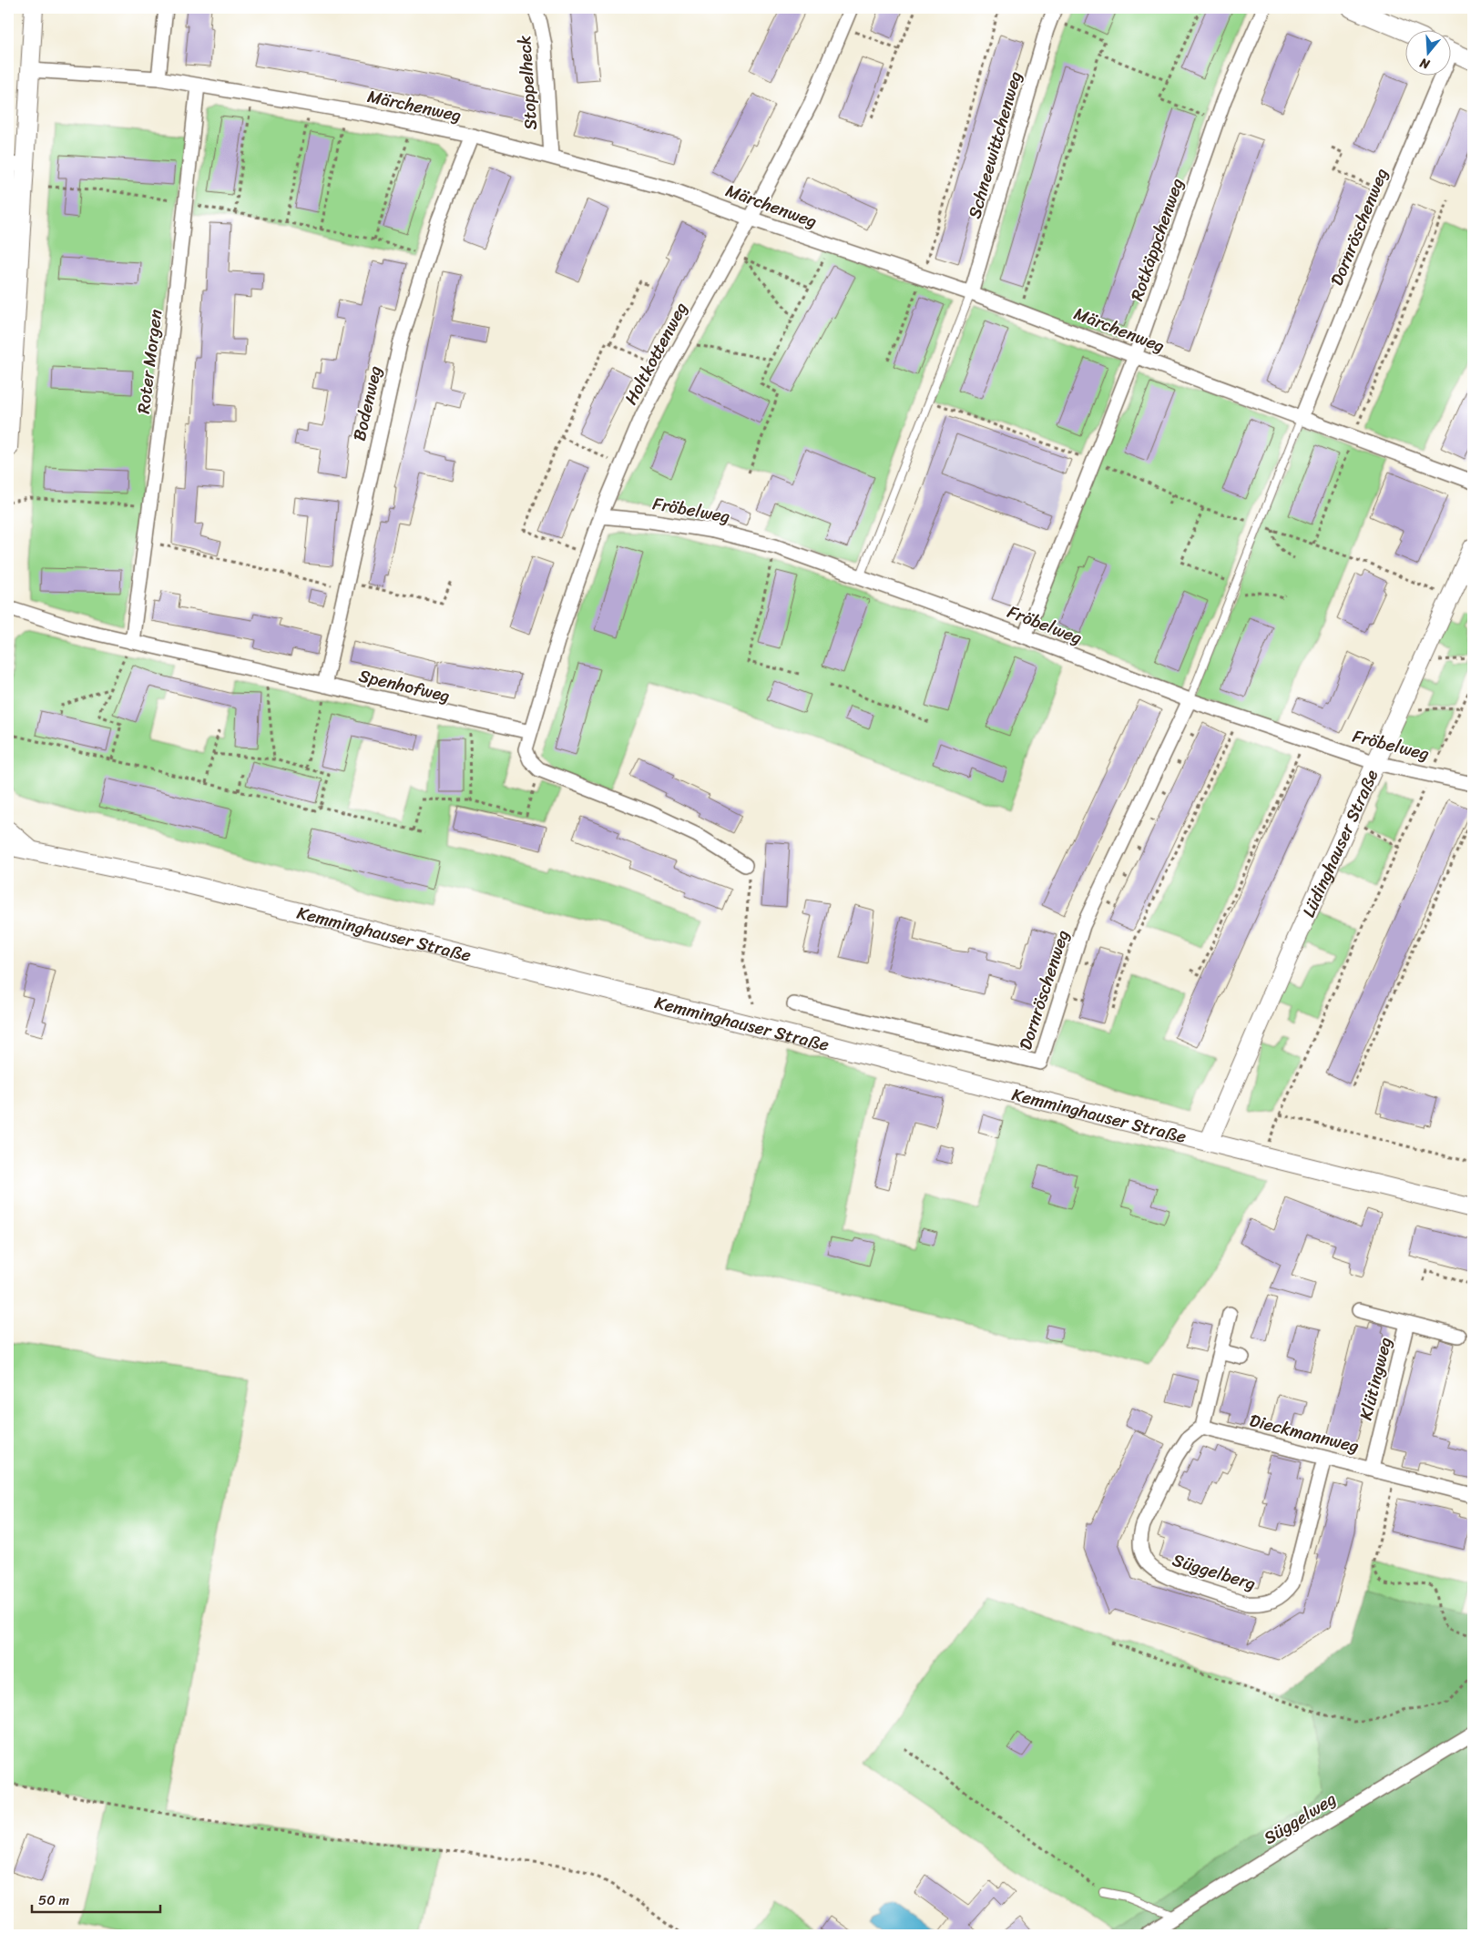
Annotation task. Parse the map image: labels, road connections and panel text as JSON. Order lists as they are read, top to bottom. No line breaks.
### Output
{"streets":{"main road":["Lüdinghauser Straße","Kemminghauser Straße"],"street":["Stoppelheck","Märchenweg","Schneewittchenweg","Dornröschenweg","Rotkäppchenweg","Holtkottenweg","Roter Morgen","Bodenweg","Fröbelweg","Spenhofweg","Klütingweg","Dieckmannweg","Süggelberg","Süggelweg"]},"crossings":[["Stoppelheck","Märchenweg"],["Märchenweg","Schneewittchenweg"],["Märchenweg","Dornröschenweg"],["Märchenweg","Rotkäppchenweg"],["Märchenweg","Holtkottenweg"],["Märchenweg","Roter Morgen"],["Märchenweg","Bodenweg"],["Dornröschenweg","Fröbelweg"],["Rotkäppchenweg","Fröbelweg"],["Holtkottenweg","Fröbelweg"],["Holtkottenweg","Spenhofweg"],["Roter Morgen","Spenhofweg"],["Bodenweg","Spenhofweg"],["Fröbelweg","Lüdinghauser Straße"],["Lüdinghauser Straße","Kemminghauser Straße"],["Klütingweg","Dieckmannweg"],["Dieckmannweg","Süggelberg"]],"scale_bar":"50 m","north":"bottom"}
